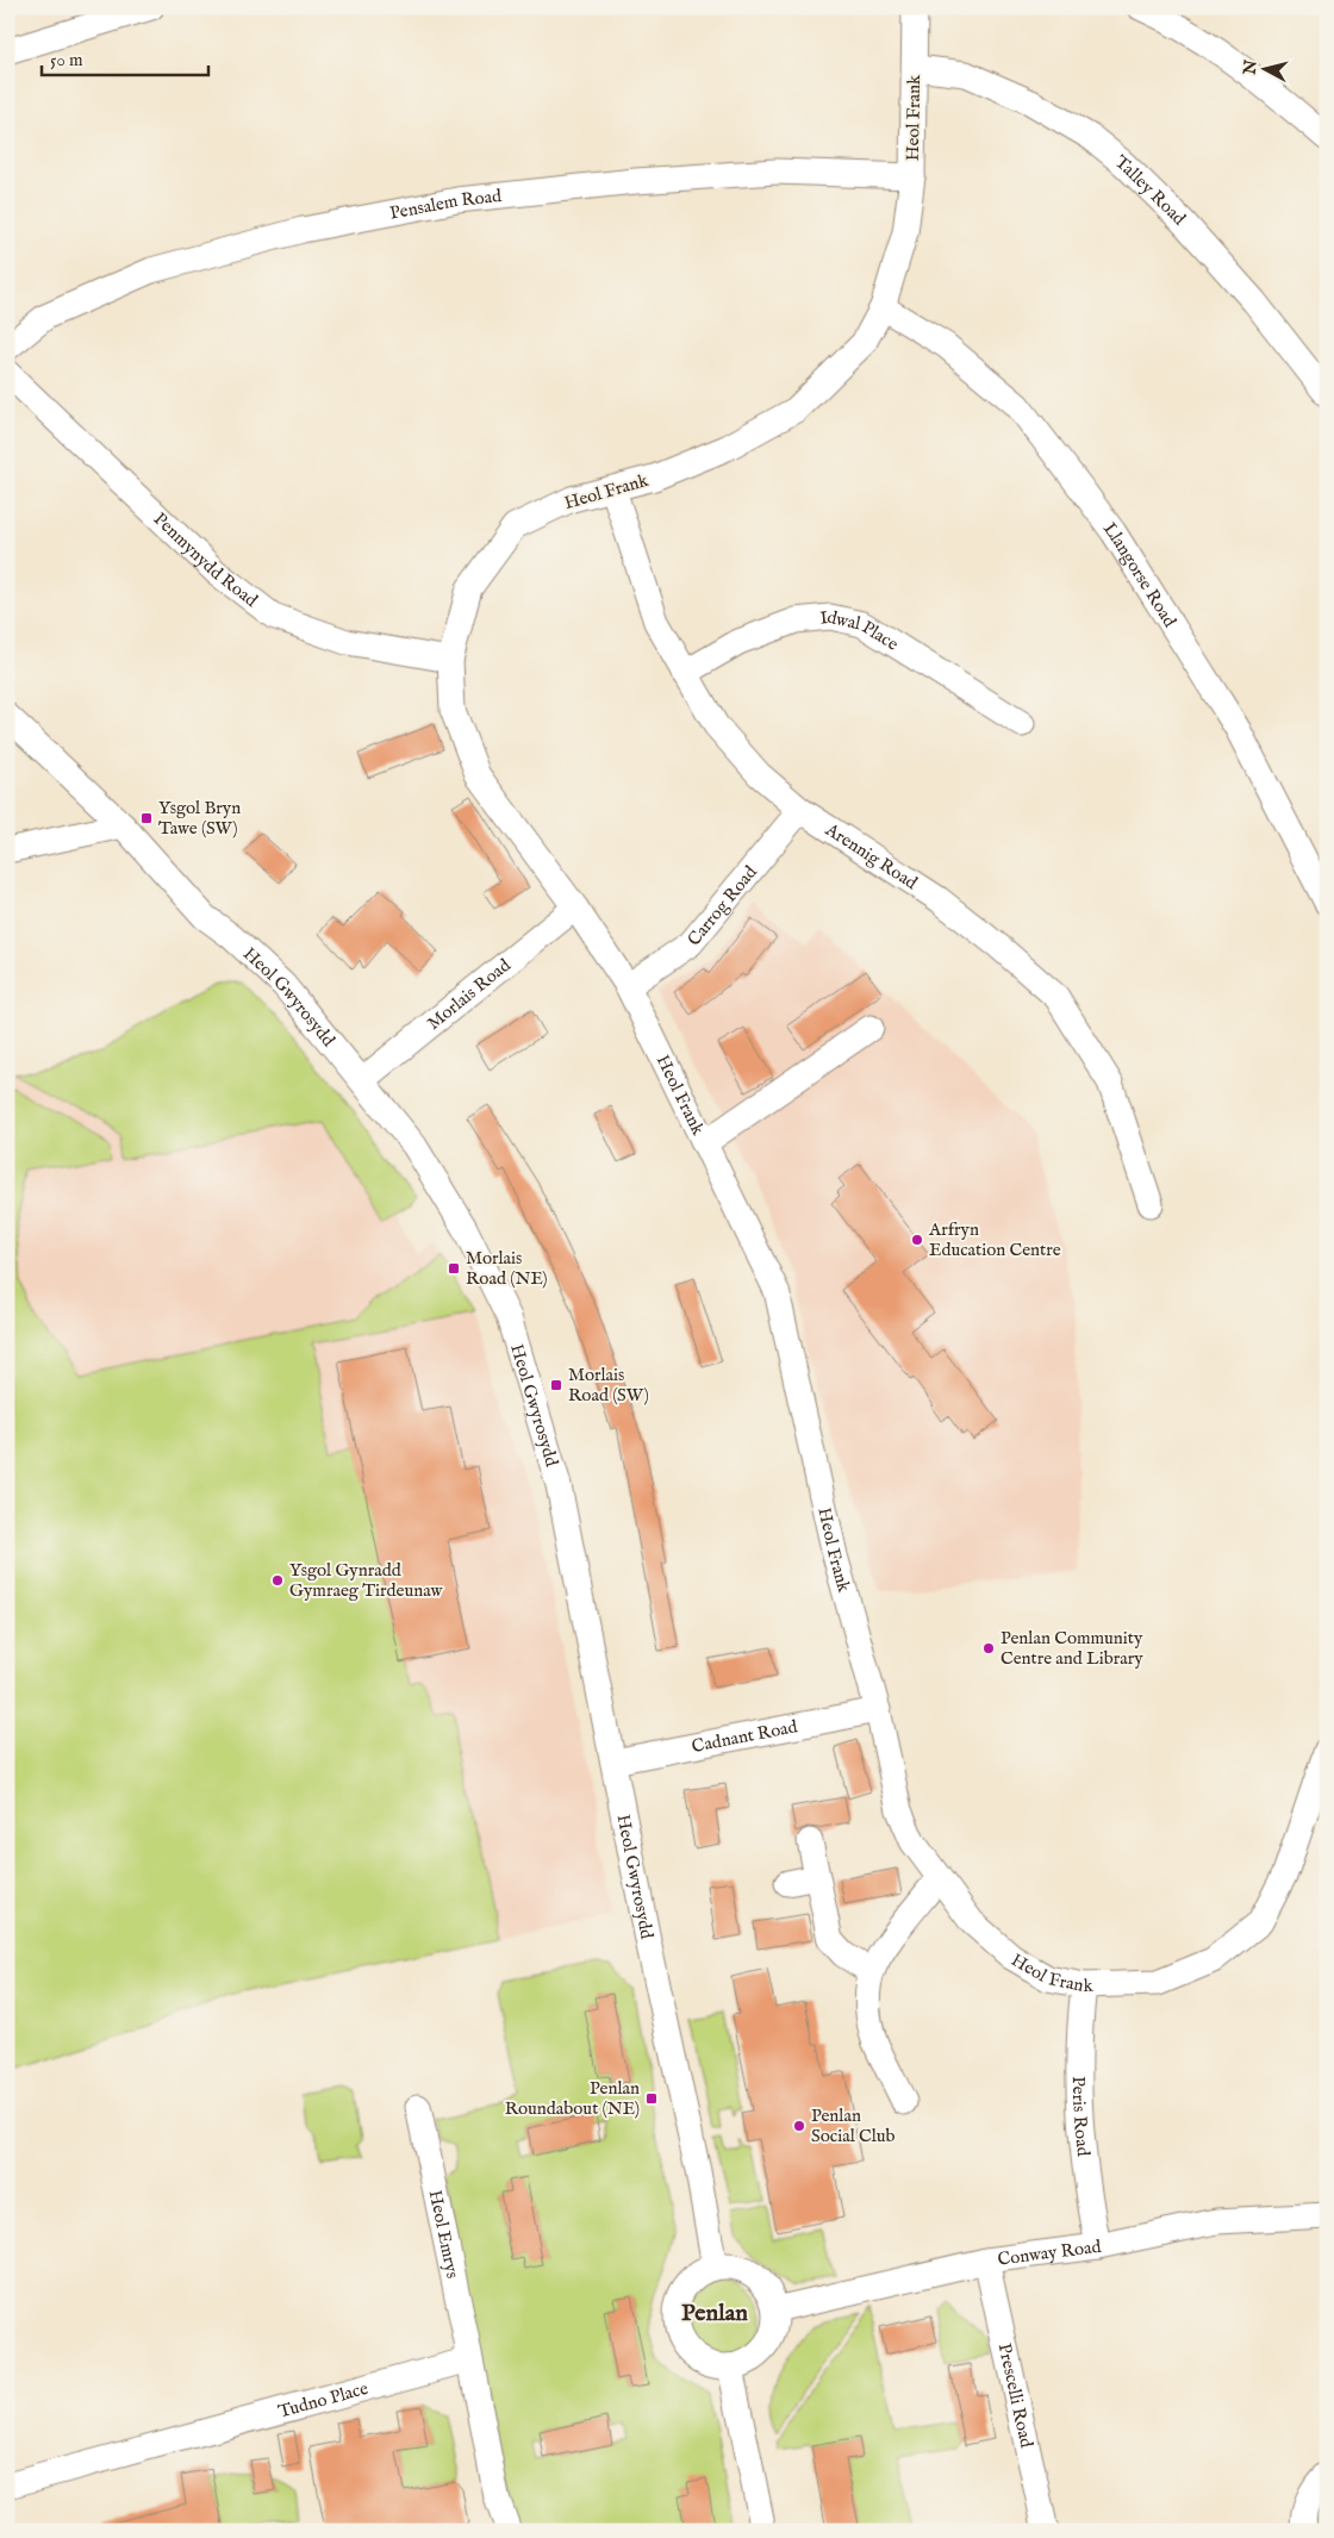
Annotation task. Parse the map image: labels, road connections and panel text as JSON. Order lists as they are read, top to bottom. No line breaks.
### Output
{"streets":{"street":["Heol Frank","Talley Road","Pensalem Road","Penmynydd Road","Llangorse Road","Idwal Place","Arennig Road","Carrog Road","Morlais Road","Heol Gwyrosydd","Cadnant Road","Peris Road","Heol Emrys","Conway Road","Prescelli Road","Tudno Place"]},"crossings":[["Heol Frank","Talley Road"],["Heol Frank","Pensalem Road"],["Heol Frank","Penmynydd Road"],["Heol Frank","Llangorse Road"],["Heol Frank","Arennig Road"],["Heol Frank","Carrog Road"],["Heol Frank","Morlais Road"],["Heol Frank","Cadnant Road"],["Heol Frank","Peris Road"],["Idwal Place","Arennig Road"],["Arennig Road","Carrog Road"],["Morlais Road","Heol Gwyrosydd"],["Heol Gwyrosydd","Cadnant Road"],["Heol Gwyrosydd","Conway Road"],["Peris Road","Conway Road"],["Heol Emrys","Tudno Place"],["Conway Road","Prescelli Road"]],"districts":["Penlan"],"places":{"transit":["Ysgol Bryn Tawe (SW)","Morlais Road (NE)","Morlais Road (SW)","Penlan Roundabout (NE)"],"other":["Arfryn Education Centre","Ysgol Gynradd Gymraeg Tirdeunaw","Penlan Community Centre and Library","Penlan Social Club"]},"scale_bar":"50 m","north":"left"}
